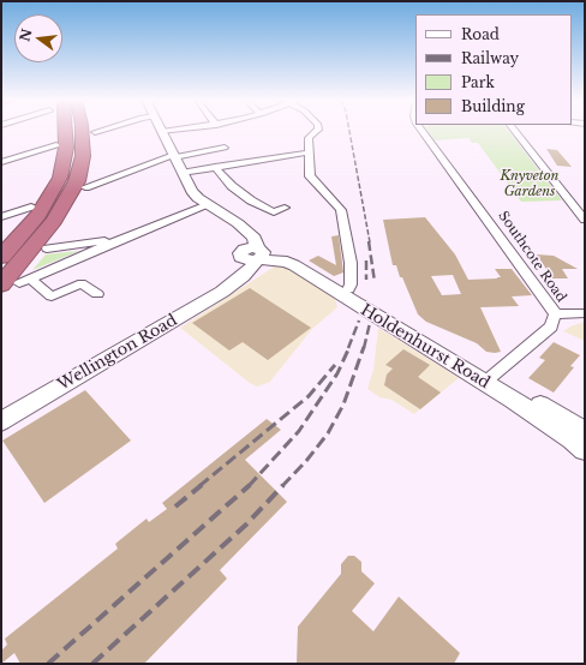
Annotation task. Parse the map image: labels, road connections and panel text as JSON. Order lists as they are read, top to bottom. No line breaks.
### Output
{"streets":{"street":["Southcote Road","Holdenhurst Road","Wellington Road"]},"crossings":[["Holdenhurst Road","Wellington Road"]],"parks":["Knyveton Gardens"],"legend":["Road","Railway","Park","Building"],"north":"left"}
